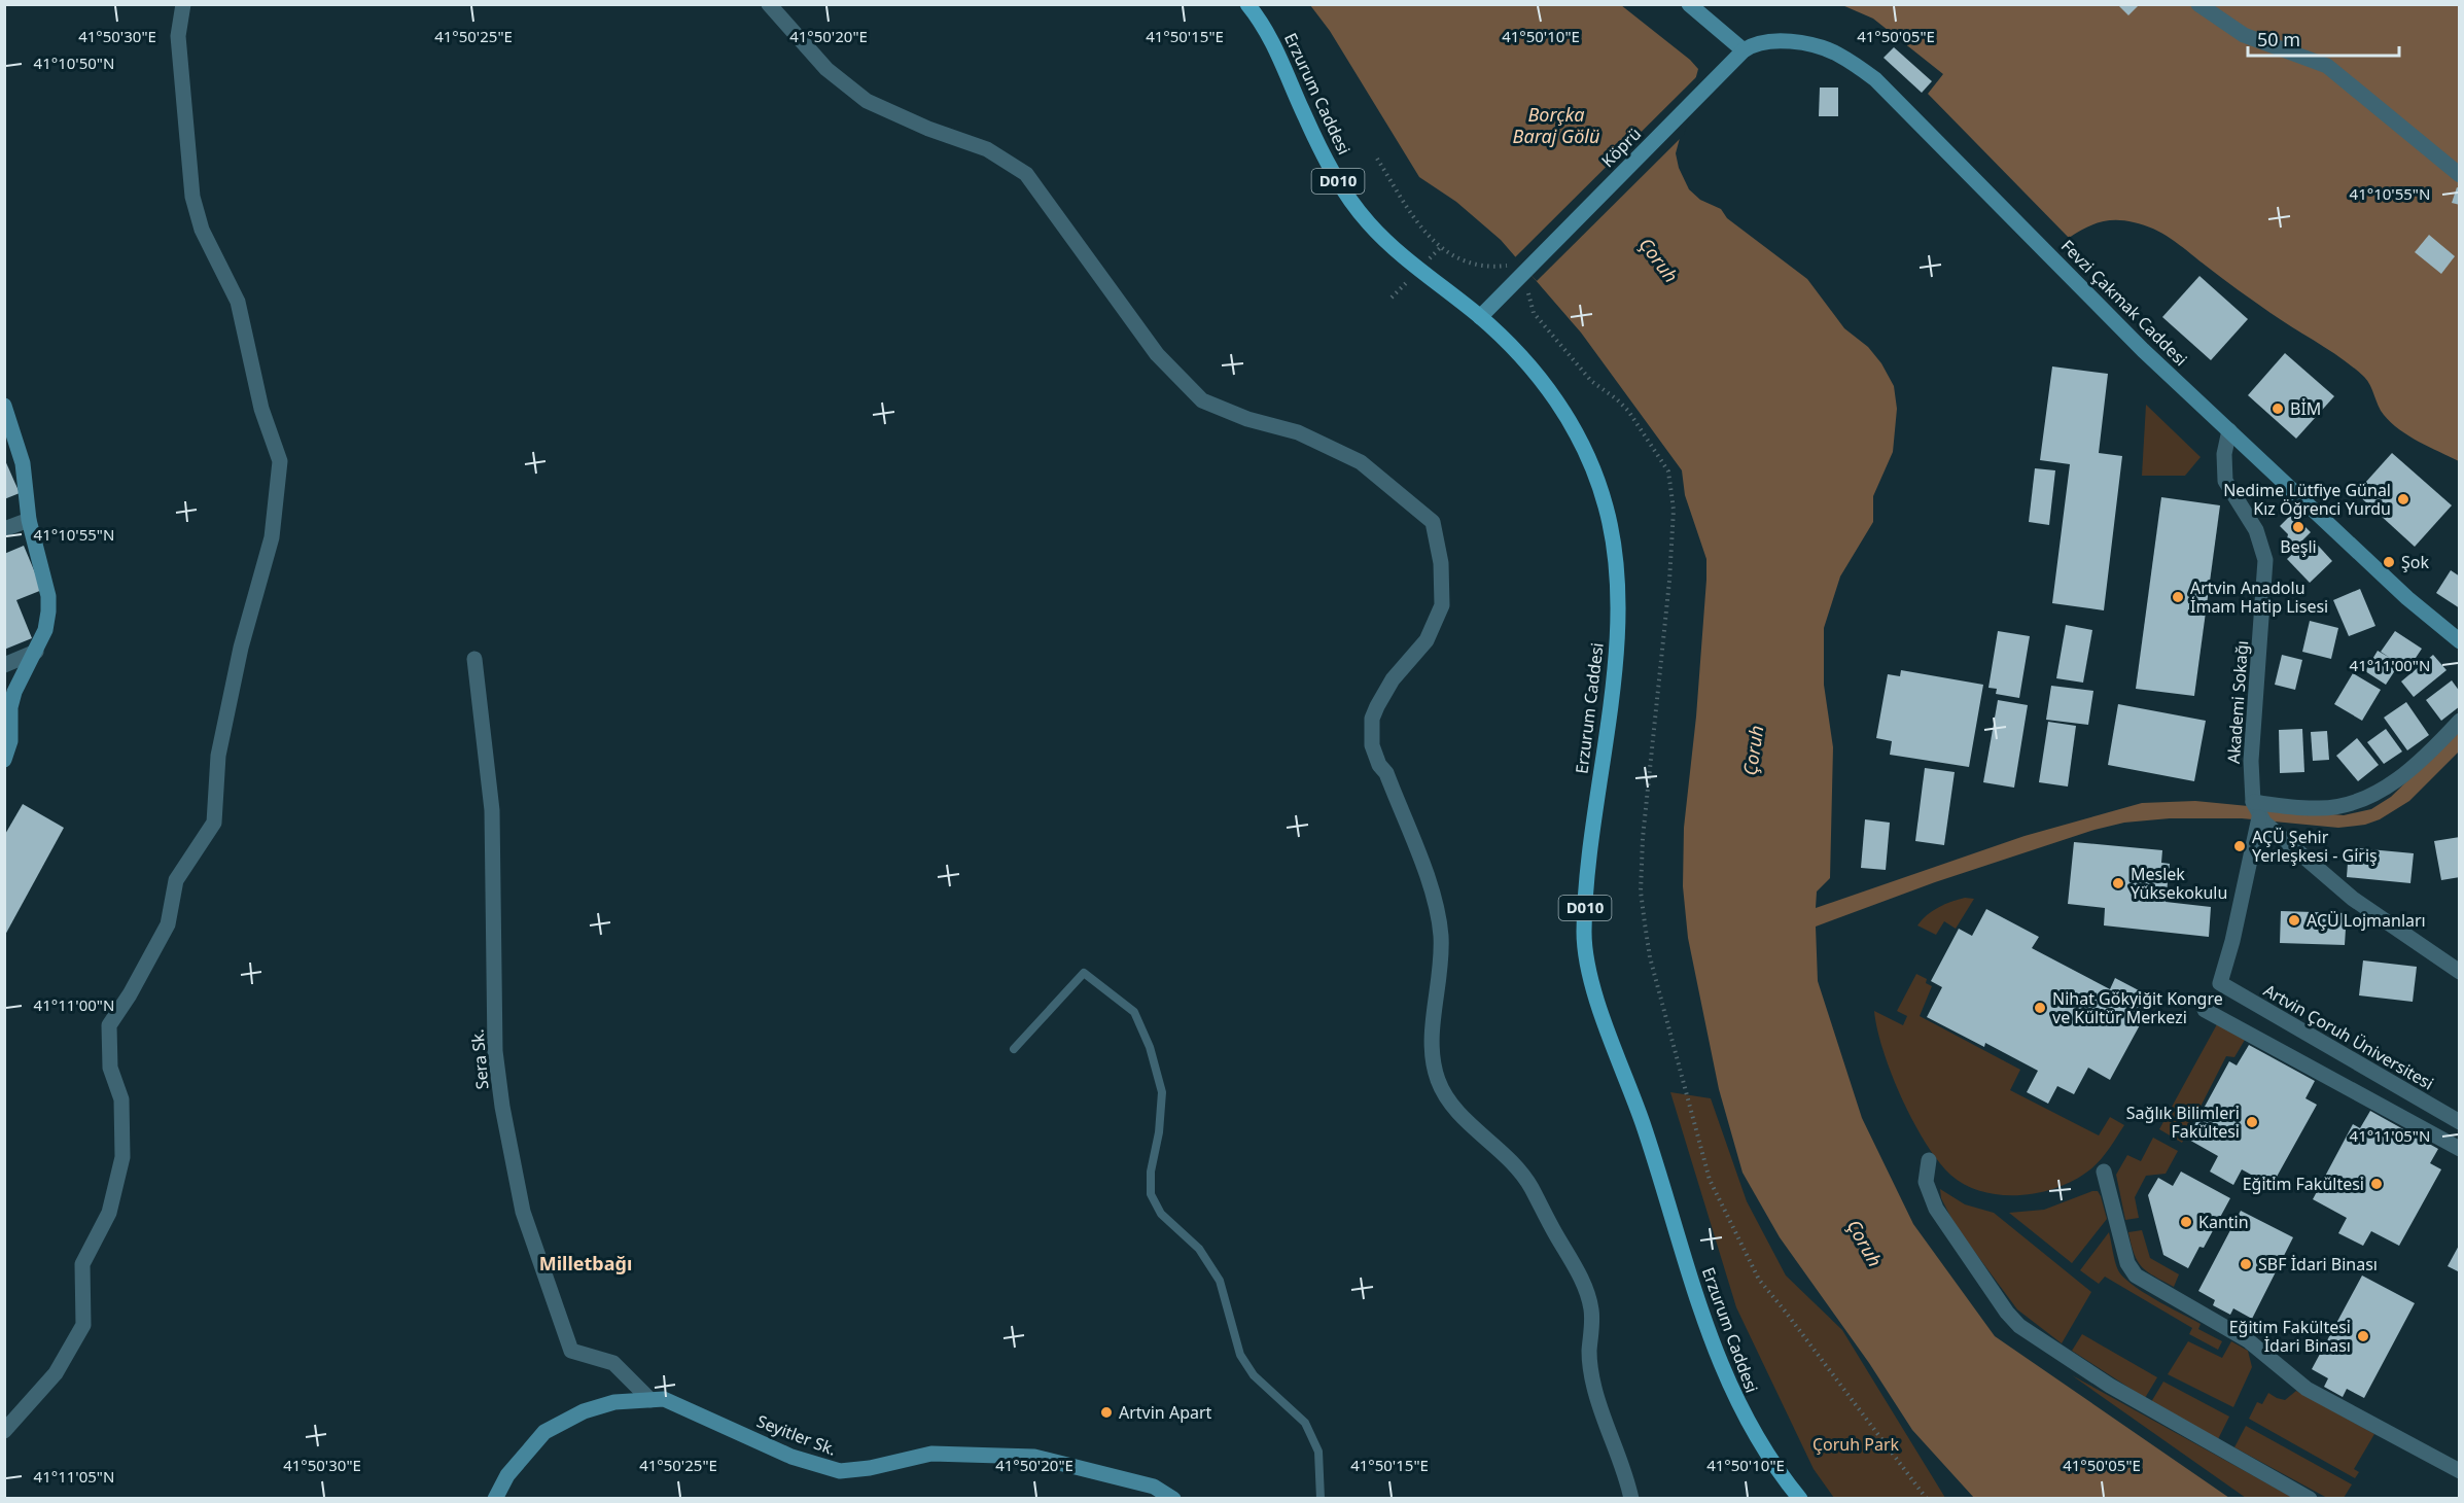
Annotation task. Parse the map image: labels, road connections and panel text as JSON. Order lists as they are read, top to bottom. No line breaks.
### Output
{"streets":{"main road":["Erzurum Caddesi","Köprü","D010","Fevzi Çakmak Caddesi","Seyitler Sk."],"street":["Akademi Sokağı","Artvin Çoruh Üniversitesi","Sera Sk."]},"crossings":[["Erzurum Caddesi","Köprü"],["Köprü","Fevzi Çakmak Caddesi"],["Fevzi Çakmak Caddesi","Akademi Sokağı"],["Akademi Sokağı","Artvin Çoruh Üniversitesi"],["Sera Sk.","Seyitler Sk."]],"districts":["Milletbağı"],"water":["Borçka Baraj Gölü","Çoruh"],"parks":["Çoruh Park"],"places":["BİM","Nedime Lütfiye Günal Kız Öğrenci Yurdu","Beşli","Şok","Artvin Anadolu İmam Hatip Lisesi","AÇÜ Şehir Yerleşkesi - Giriş","Meslek Yüksekokulu","AÇÜ Lojmanları","Nihat Gökyiğit Kongre ve Kültür Merkezi","Sağlık Bilimleri Fakültesi","Eğitim Fakültesi","Kantin","SBF İdari Binası","Eğitim Fakültesi İdari Binası","Artvin Apart"],"scale_bar":"50 m","coordinates":["41°50'30\"E","41°50'25\"E","41°50'20\"E","41°50'15\"E","41°50'10\"E","41°50'05\"E","41°10'50\"N","41°10'55\"N","41°11'00\"N","41°11'05\"N"]}
